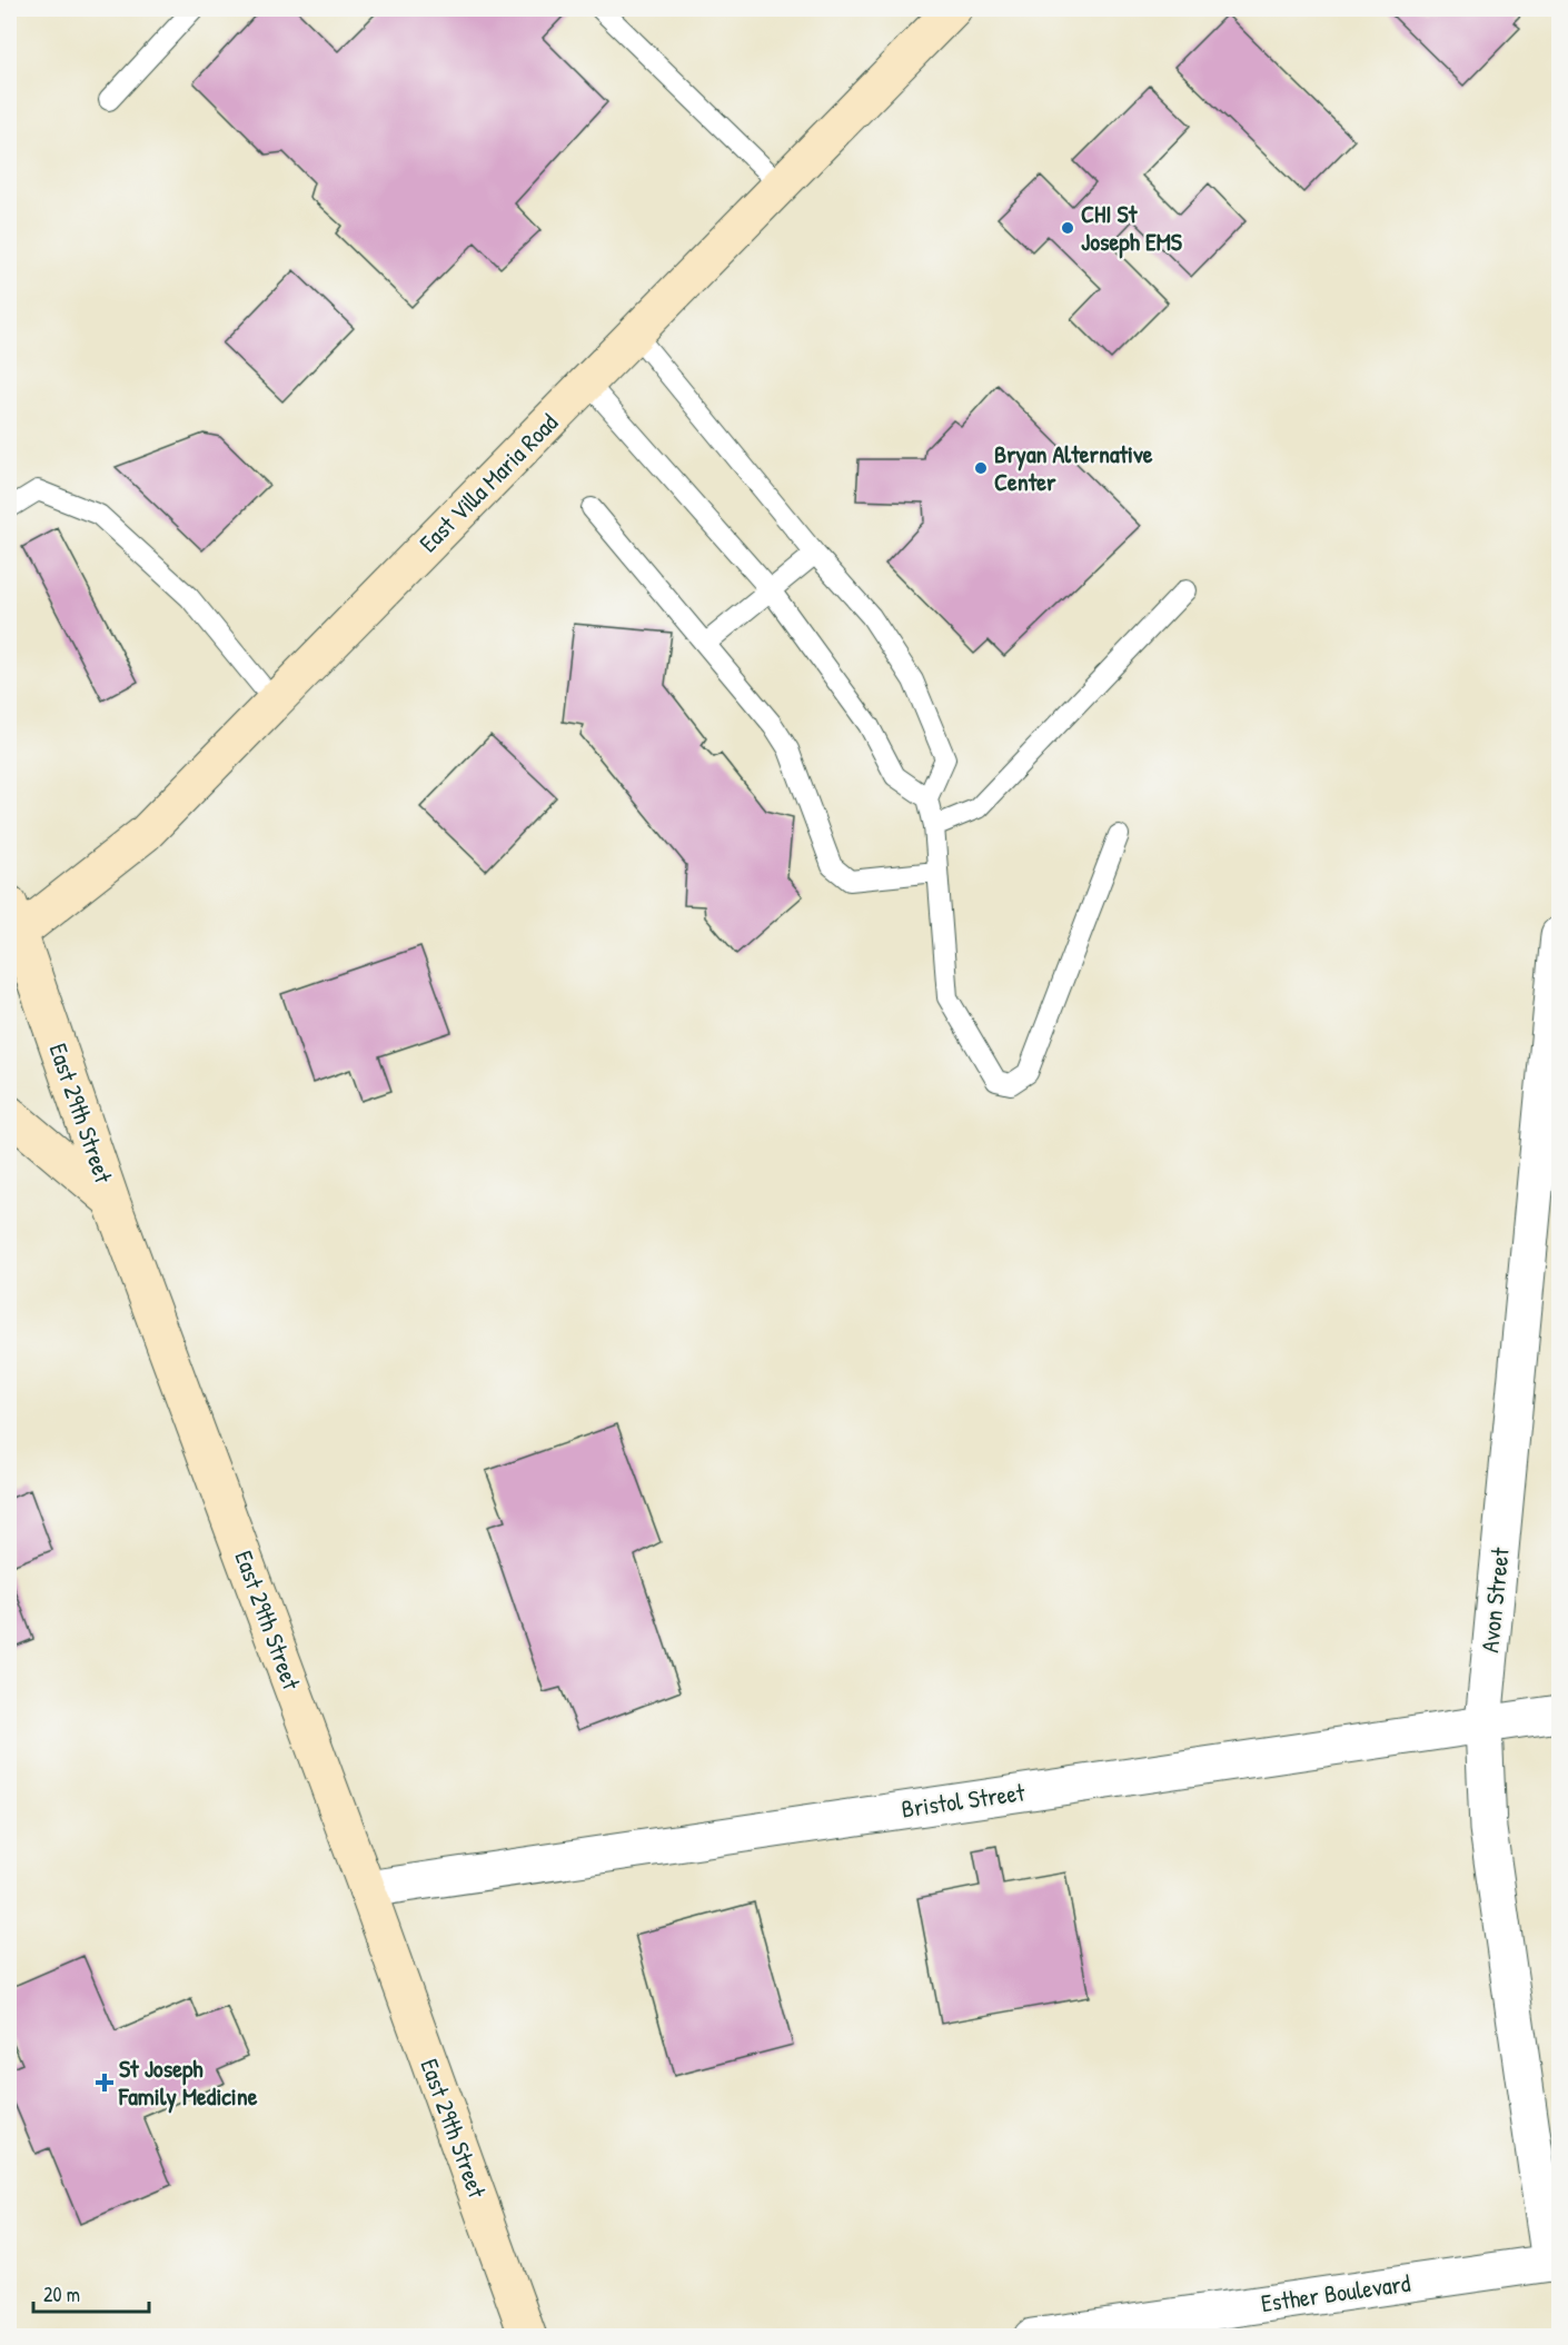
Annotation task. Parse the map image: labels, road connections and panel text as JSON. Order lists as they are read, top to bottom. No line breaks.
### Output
{"streets":{"main road":["East Villa Maria Road","East 29th Street"],"street":["Avon Street","Bristol Street","Esther Boulevard"]},"crossings":[["East Villa Maria Road","East 29th Street"],["East 29th Street","Bristol Street"],["Avon Street","Bristol Street"],["Avon Street","Esther Boulevard"]],"places":{"other":["CHI St Joseph EMS","Bryan Alternative Center"],"health":["St Joseph Family Medicine"]},"scale_bar":"20 m"}
